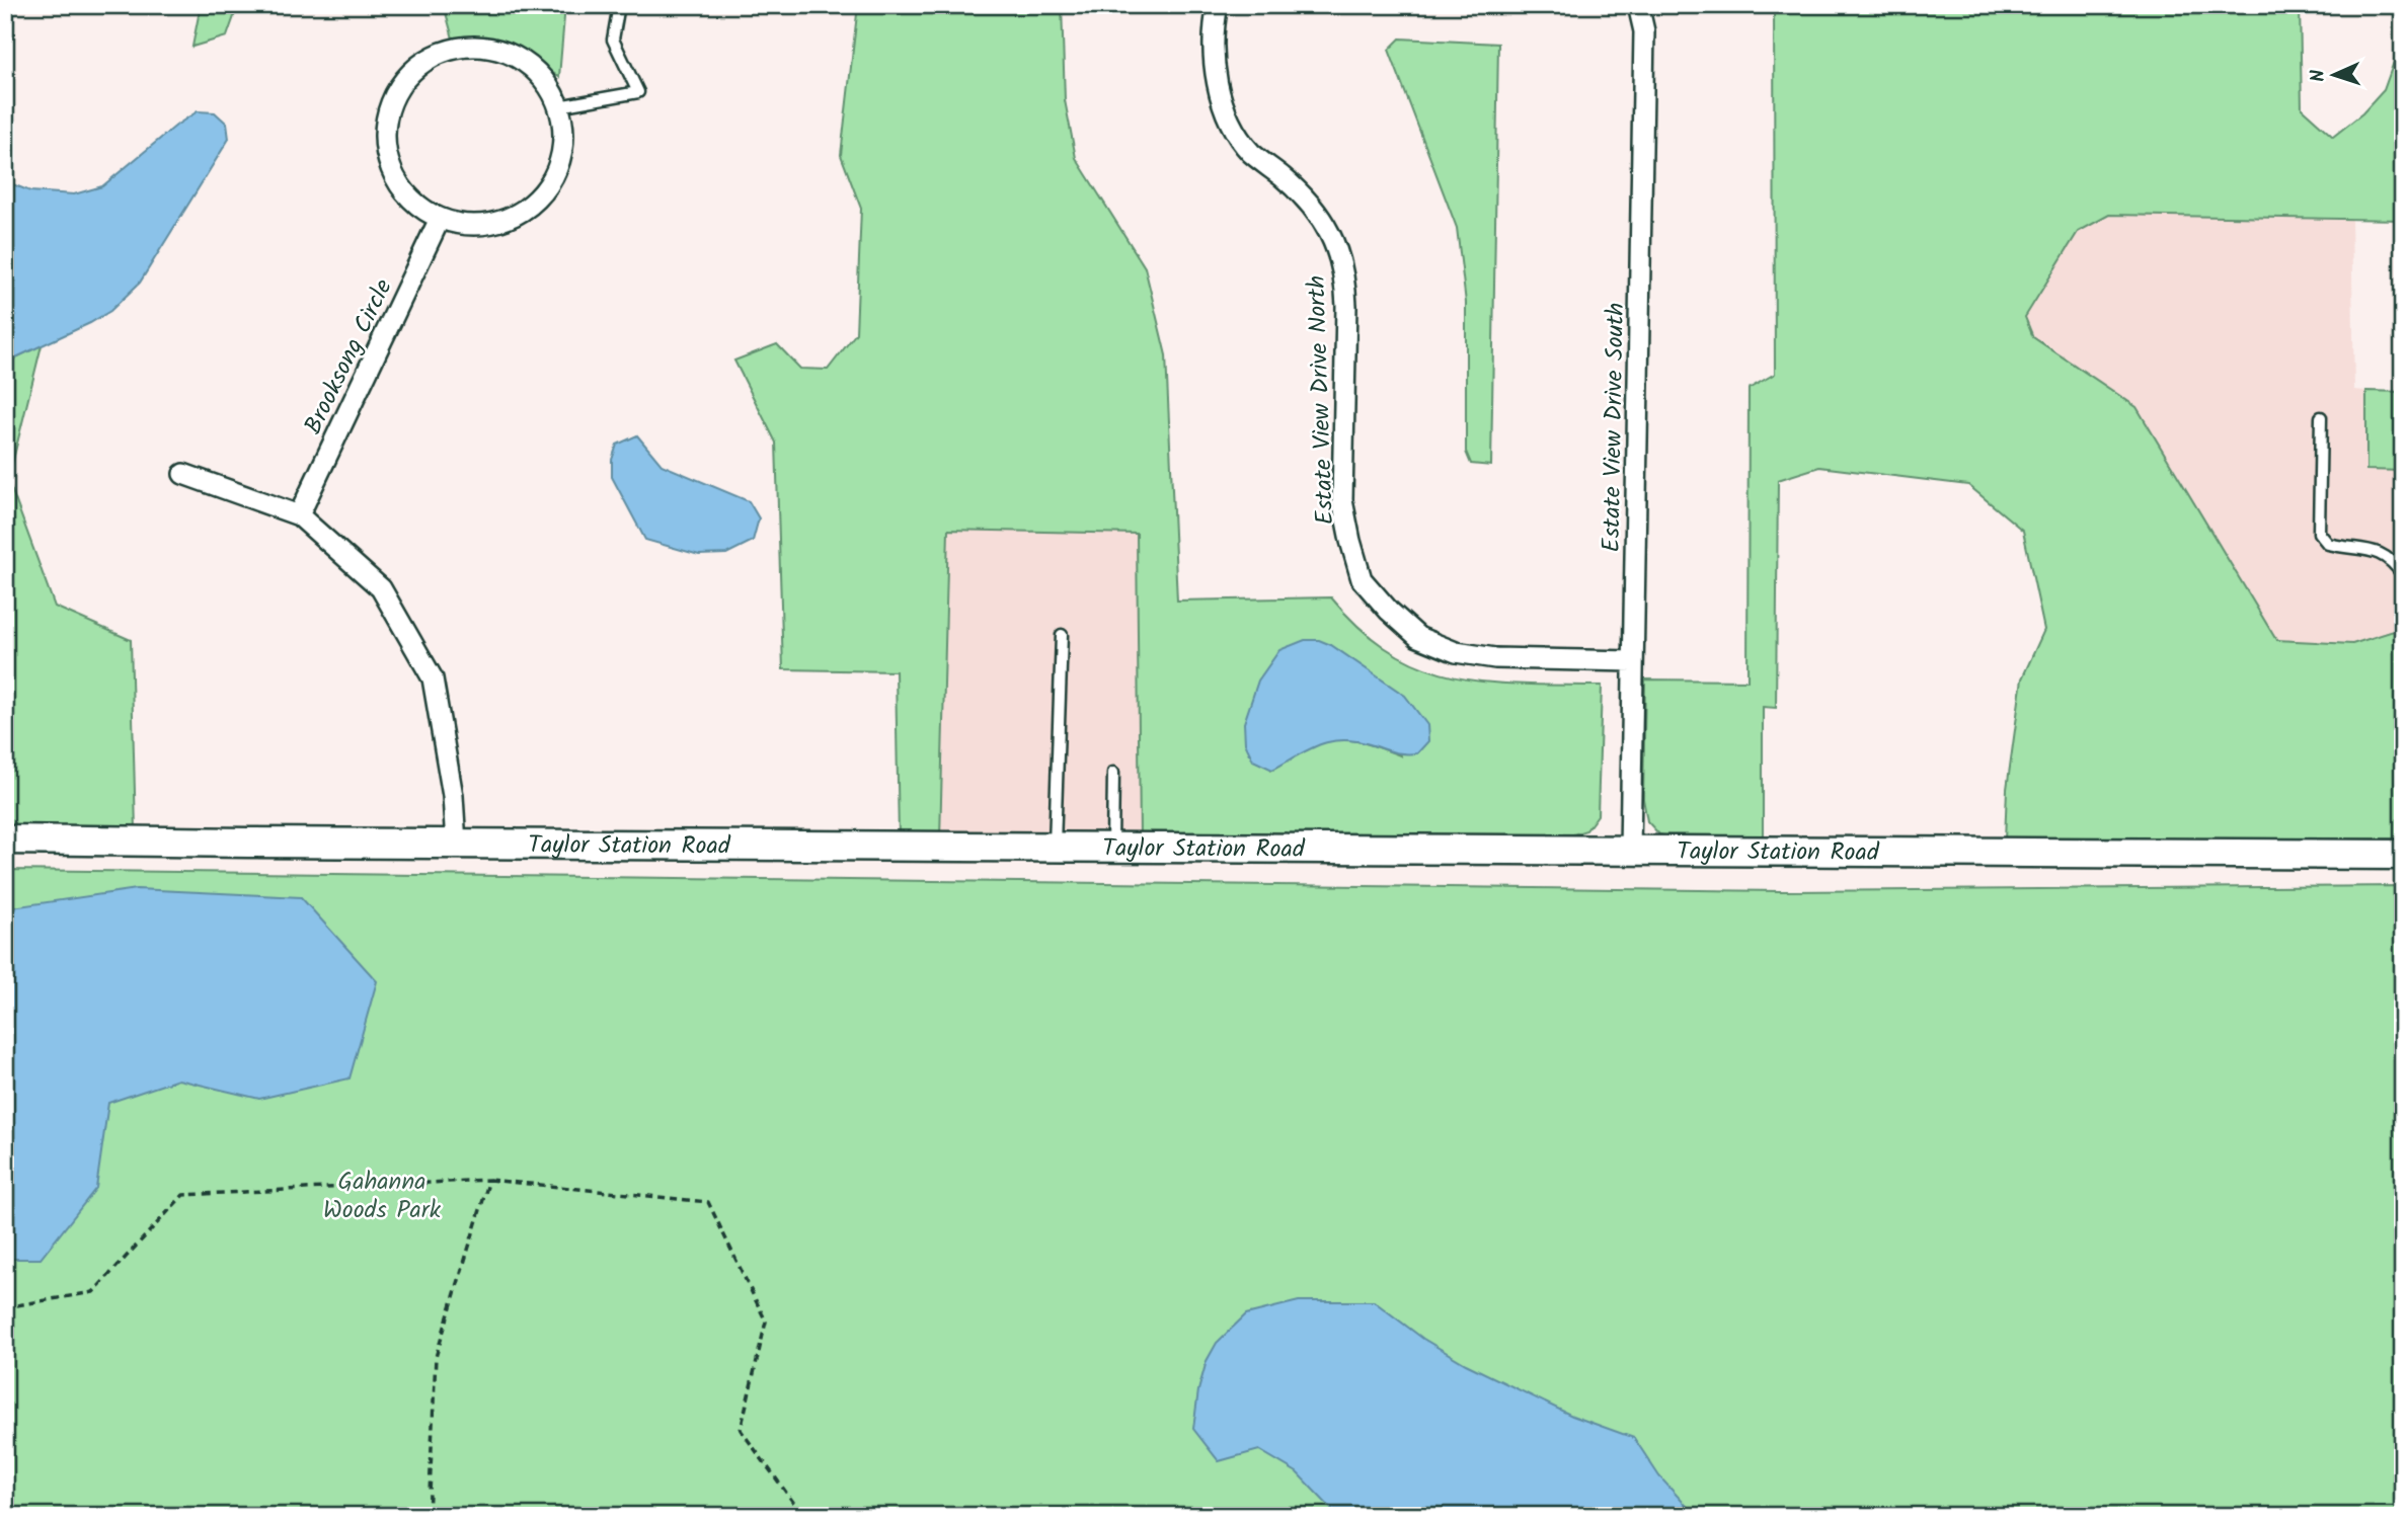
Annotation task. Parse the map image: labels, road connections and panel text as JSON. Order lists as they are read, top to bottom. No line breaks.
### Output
{"streets":{"main road":["Taylor Station Road"],"street":["Brooksong Circle","Estate View Drive North","Estate View Drive South"]},"crossings":[["Estate View Drive North","Estate View Drive South"],["Estate View Drive South","Taylor Station Road"]],"parks":["Gahanna Woods Park"],"north":"left"}
